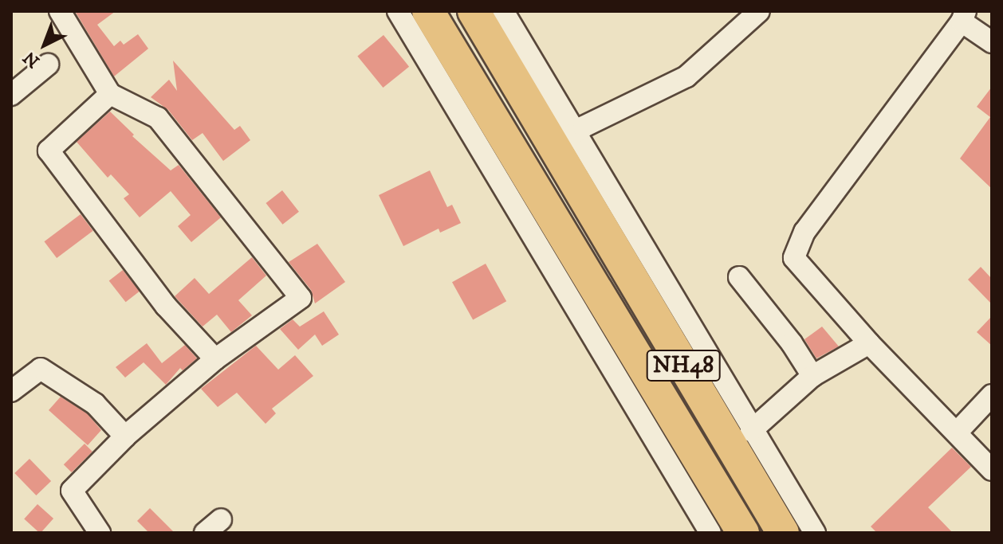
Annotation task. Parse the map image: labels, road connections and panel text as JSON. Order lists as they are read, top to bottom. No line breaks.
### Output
{"streets":{"highway":["NH48"]},"north":"bottom left"}
